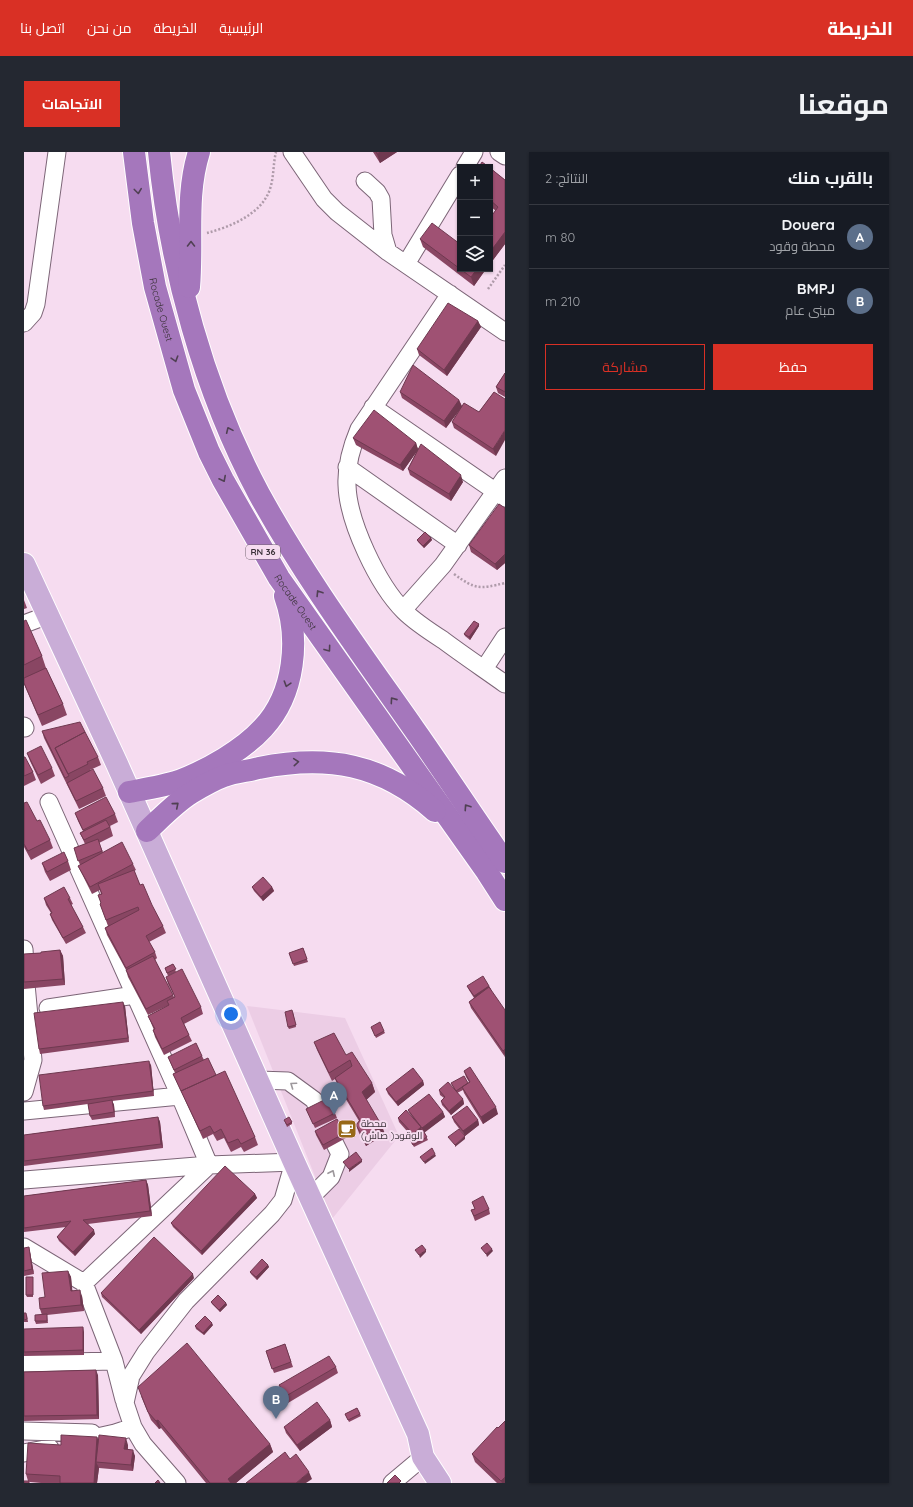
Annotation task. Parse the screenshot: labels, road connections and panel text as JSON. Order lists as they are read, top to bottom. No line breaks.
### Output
{"streets":{"highway":["Rocade Ouest","RN 36"]},"places":{"cafe":["محطة الوقود( صاش)"]},"page":{"header":"الخريطة","nav":["الرئيسية","الخريطة","من نحن","اتصل بنا"],"title":"موقعنا","buttons":["الاتجاهات",["حفظ","مشاركة"]],"heading":["بالقرب منك","النتائج: 2"],"map_buttons":["+","−"],"list":[{"mark":"A","name":"Douera","note":"محطة وقود","value":"80 m"},{"mark":"B","name":"BMPJ","note":"مبنى عام","value":"210 m"}],"pins":["A","B"]}}
